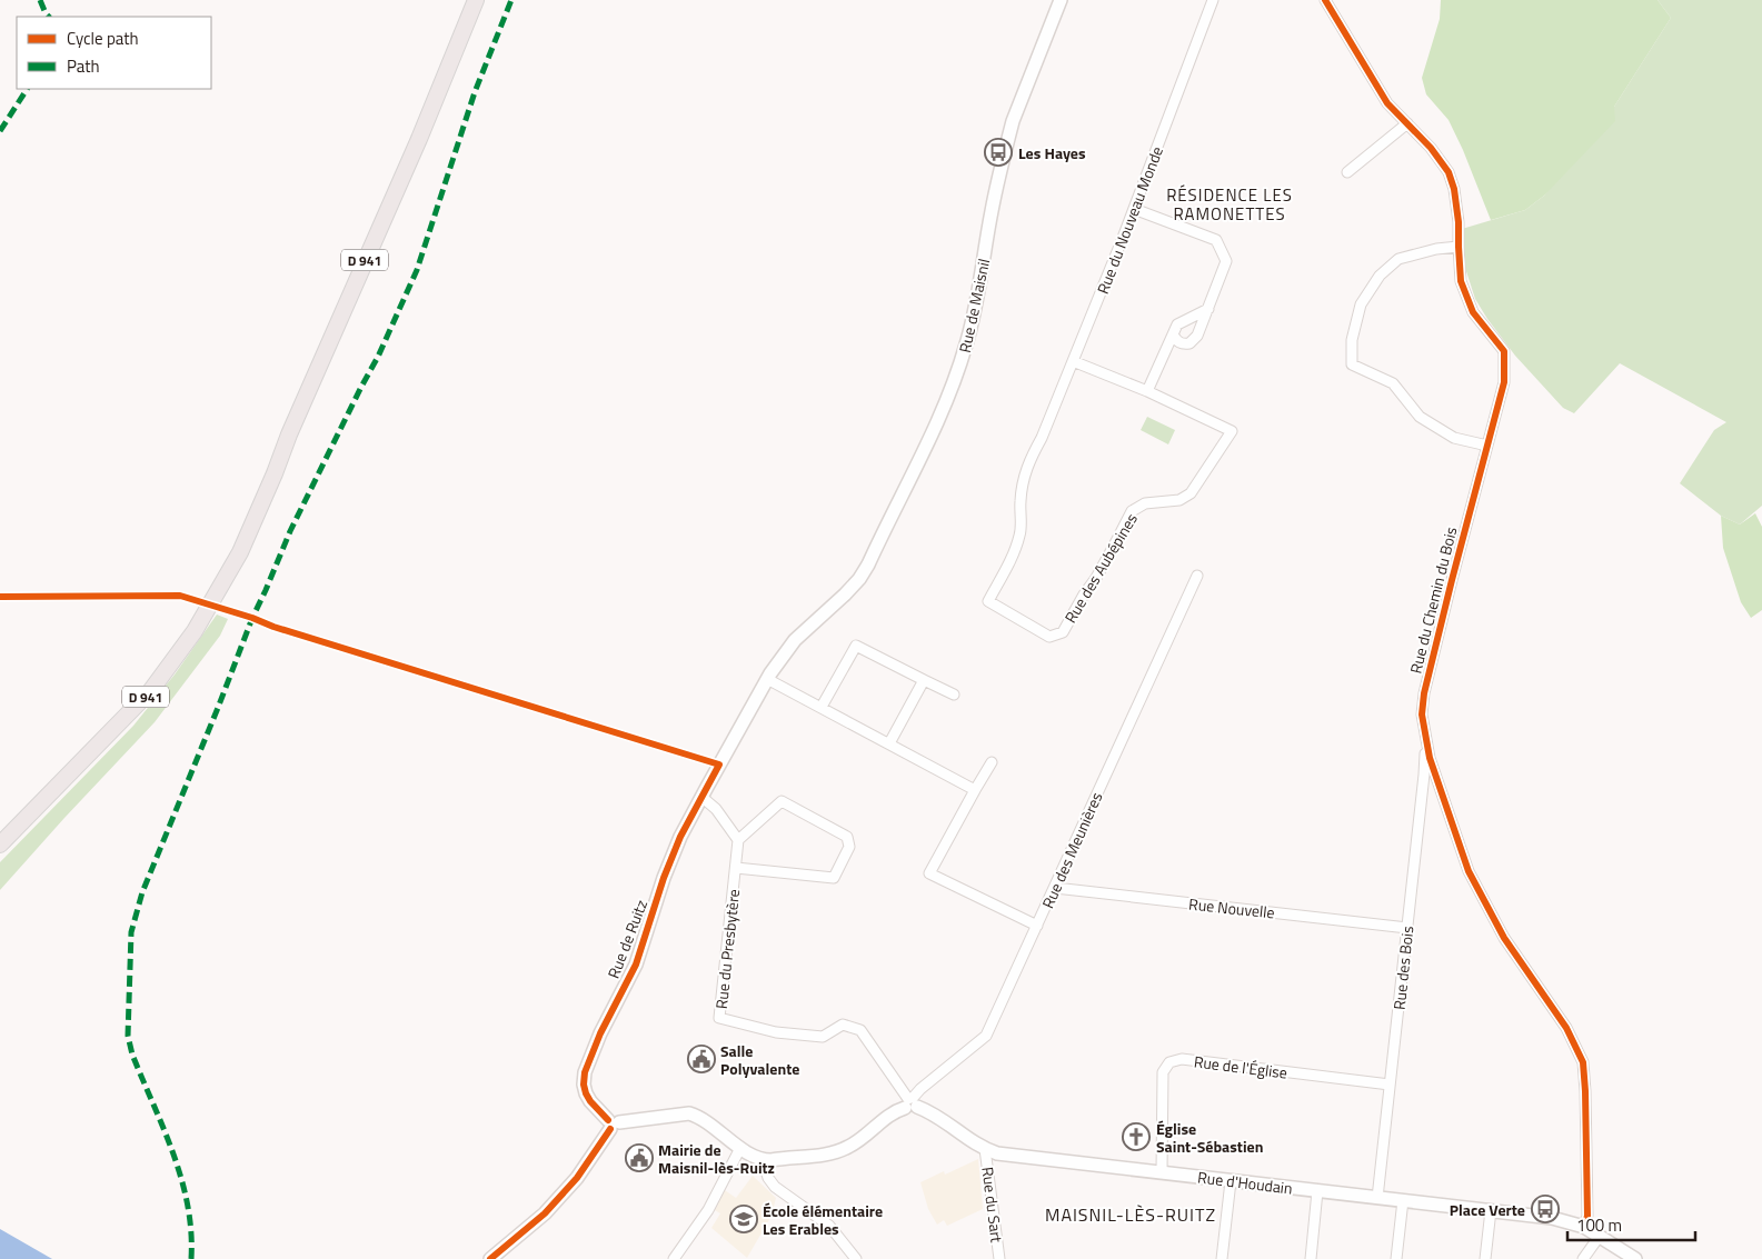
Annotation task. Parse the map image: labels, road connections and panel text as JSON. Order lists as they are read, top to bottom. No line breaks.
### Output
{"streets":{"main road":["D 941"],"street":["Rue du Nouveau Monde","Rue de Maisnil","Rue des Aubépines","Rue du Chemin du Bois","Rue des Meunières","Rue Nouvelle","Rue de Ruitz","Rue du Presbytère","Rue des Bois","Rue de l'Église","Rue d'Houdain","Rue du Sart"]},"crossings":[["Rue du Nouveau Monde","Rue des Aubépines"],["Rue de Maisnil","Rue de Ruitz"],["Rue du Chemin du Bois","Rue des Bois"],["Rue du Chemin du Bois","Rue d'Houdain"],["Rue des Meunières","Rue Nouvelle"],["Rue des Meunières","Rue du Presbytère"],["Rue des Meunières","Rue d'Houdain"],["Rue Nouvelle","Rue des Bois"],["Rue du Presbytère","Rue d'Houdain"],["Rue des Bois","Rue de l'Église"],["Rue des Bois","Rue d'Houdain"],["Rue de l'Église","Rue d'Houdain"],["Rue d'Houdain","Rue du Sart"]],"districts":["RÉSIDENCE LES RAMONETTES","MAISNIL-LÈS-RUITZ"],"places":{"bus stop":["Les Hayes","Place Verte"],"public building":["Salle Polyvalente","Mairie de Maisnil-lès-Ruitz"],"church":["Église Saint-Sébastien"],"school or university":["École élémentaire Les Erables"]},"legend":["Cycle path","Path"],"scale_bar":"100 m"}
